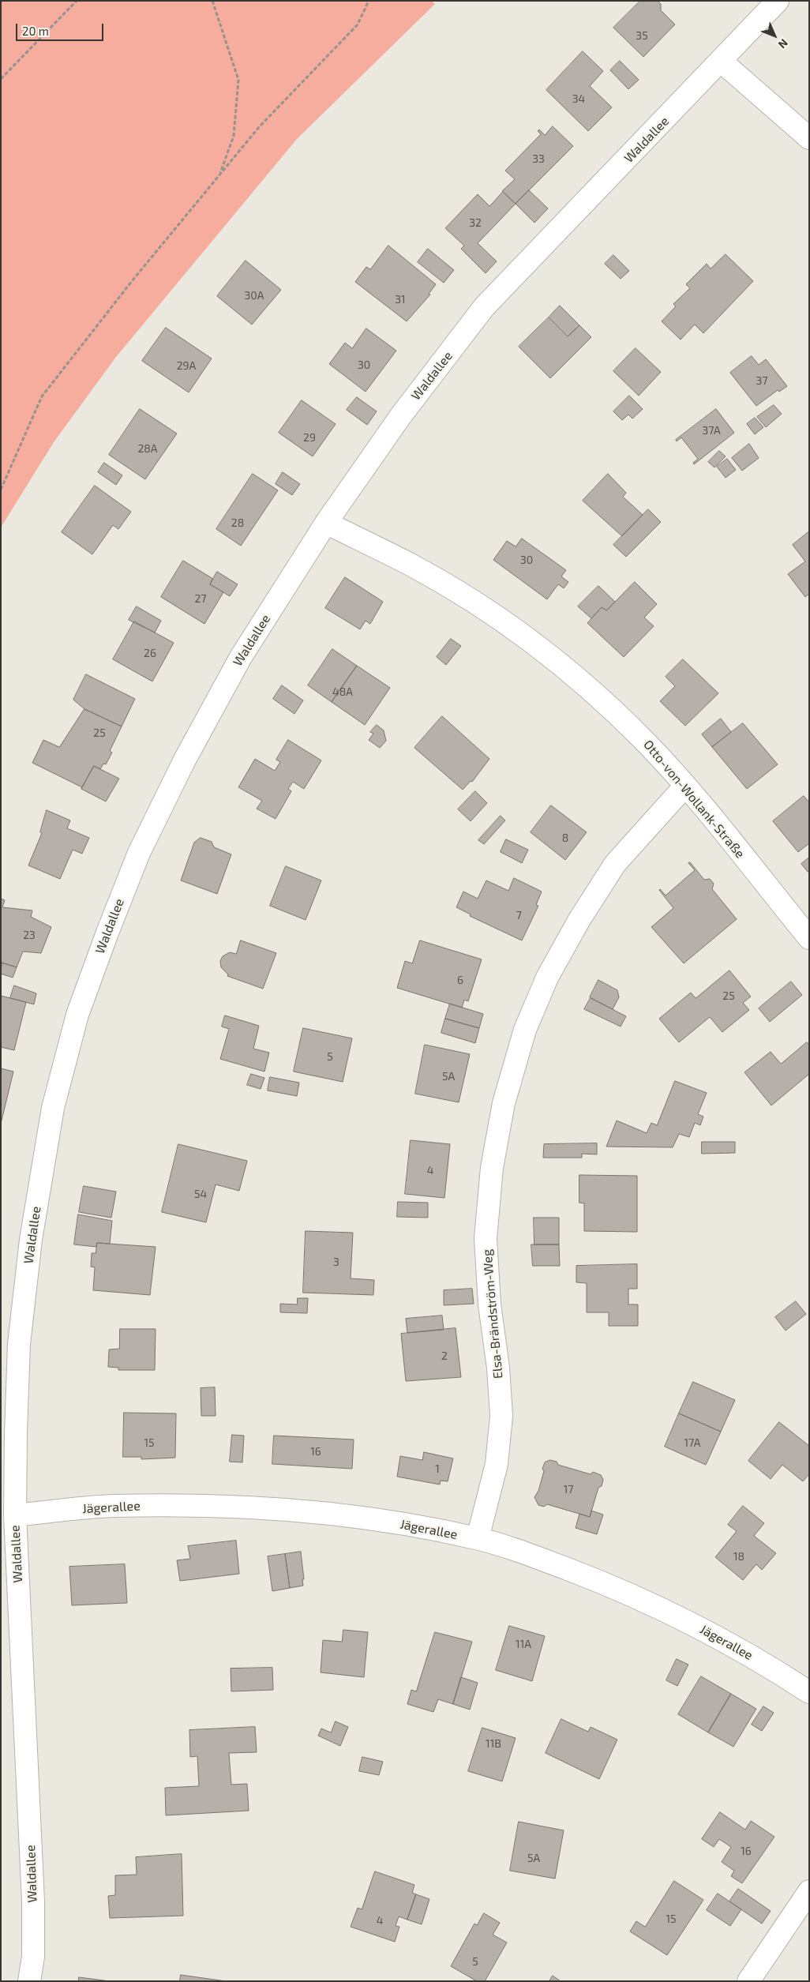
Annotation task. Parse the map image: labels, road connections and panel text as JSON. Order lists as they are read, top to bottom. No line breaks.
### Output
{"streets":{"street":["Waldallee","Otto-von-Wollank-Straße","Elsa-Brändström-Weg","Jägerallee"]},"crossings":[["Waldallee","Otto-von-Wollank-Straße"],["Waldallee","Jägerallee"],["Otto-von-Wollank-Straße","Elsa-Brändström-Weg"],["Elsa-Brändström-Weg","Jägerallee"]],"house_numbers":["35","34","33","32","30A","31","30","29A","37","37A","29","28A","28","30","27","26","48A","25","8","7","23","6","25","5","5A","4","54","3","2","15","17A","16","1","17","18","11A","11B","16","5A","15","4","5"],"scale_bar":"20 m","north":"bottom right"}
